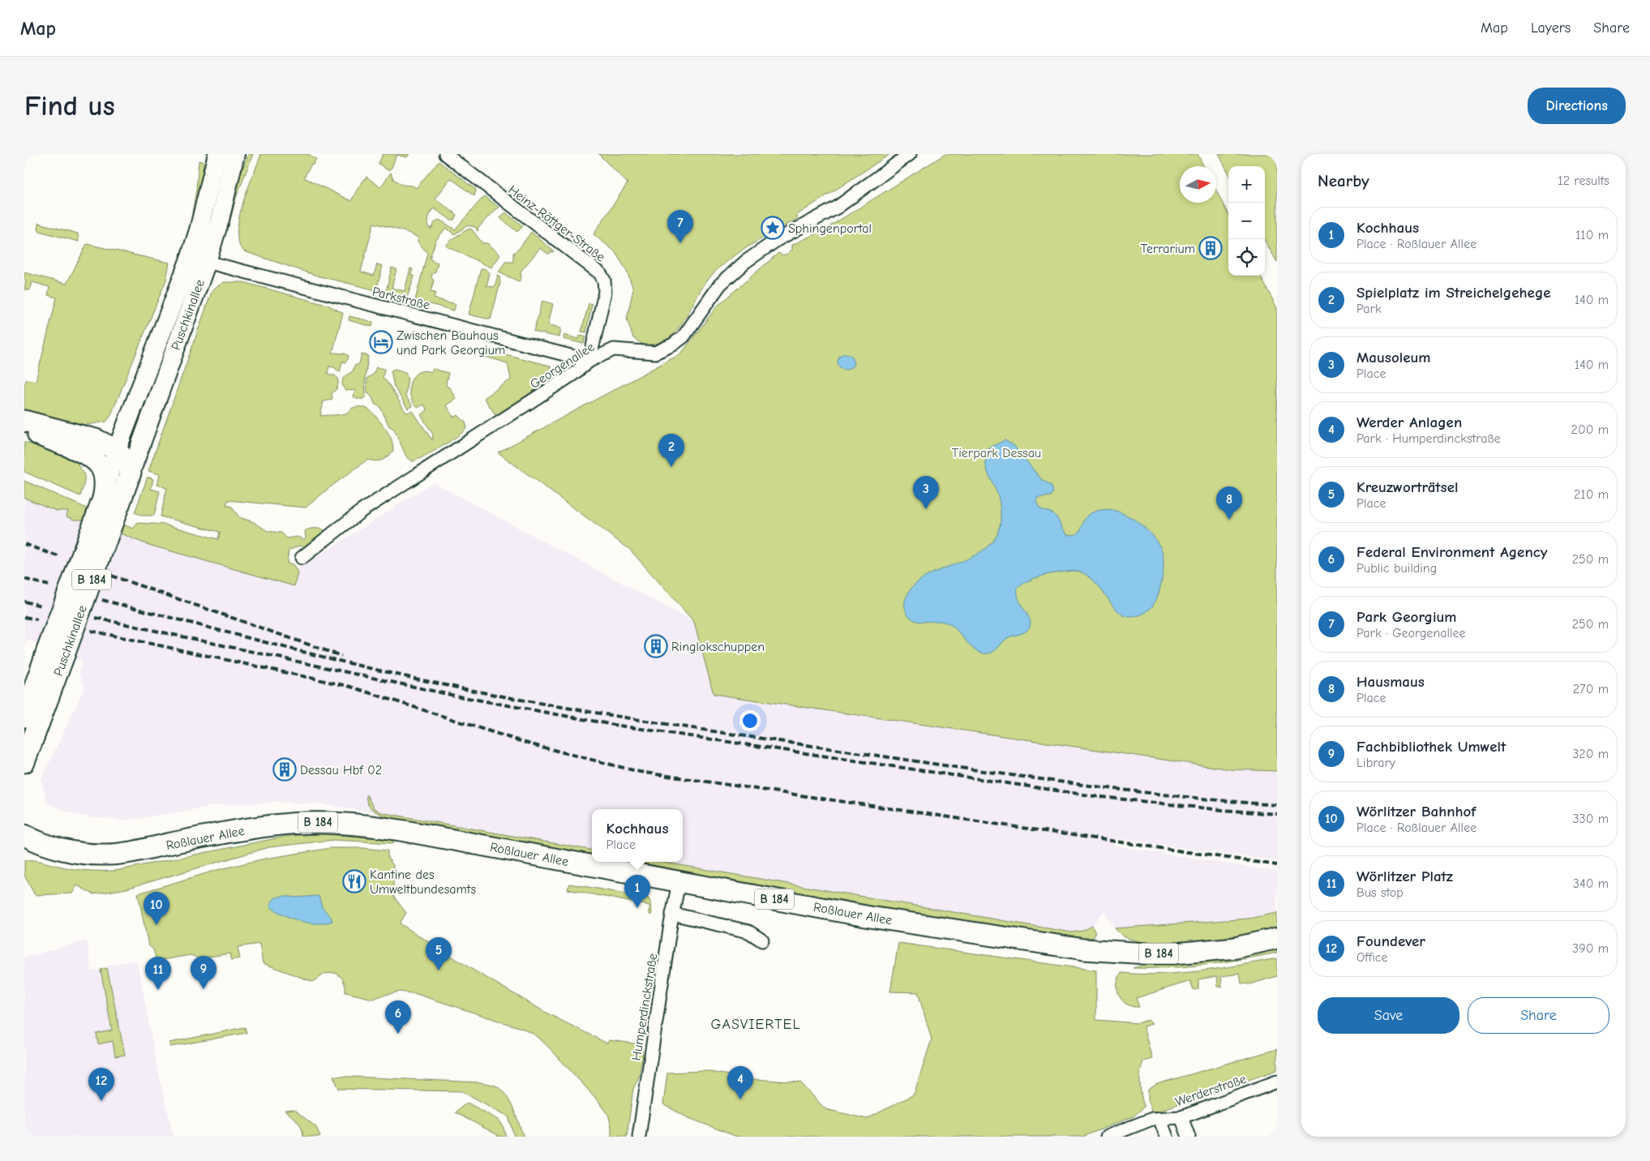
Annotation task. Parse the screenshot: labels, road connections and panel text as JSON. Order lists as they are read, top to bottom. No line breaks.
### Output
{"streets":{"main road":["Puschkinallee","B 184","Roßlauer Allee"],"street":["Heinz-Röttger-Straße","Parkstraße","Georgenallee","Humperdinckstraße","Werderstraße"]},"crossings":[["Heinz-Röttger-Straße","Parkstraße"],["Heinz-Röttger-Straße","Georgenallee"],["Parkstraße","Puschkinallee"],["Parkstraße","Georgenallee"],["Roßlauer Allee","Humperdinckstraße"]],"districts":["GASVIERTEL"],"parks":["Tierpark Dessau"],"places":{"place":["Sphingenportal"],"building":["Terrarium","Ringlokschuppen","Dessau Hbf 02"],"hotel":["Zwischen Bauhaus und Park Georgium"],"restaurant":["Kantine des Umweltbundesamts"]},"north":"right","page":{"header":"Map","nav":["Map","Layers","Share"],"buttons":["Directions",["Save","Share"]],"title":"Find us","heading":["Nearby","12 results"],"map_buttons":["+","−"],"list":[{"mark":"1","name":"Kochhaus","note":"Place · Roßlauer Allee","value":"110 m"},{"mark":"2","name":"Spielplatz im Streichelgehege","note":"Park","value":"140 m"},{"mark":"3","name":"Mausoleum","note":"Place","value":"140 m"},{"mark":"4","name":"Werder Anlagen","note":"Park · Humperdinckstraße","value":"200 m"},{"mark":"5","name":"Kreuzworträtsel","note":"Place","value":"210 m"},{"mark":"6","name":"Federal Environment Agency","note":"Public building","value":"250 m"},{"mark":"7","name":"Park Georgium","note":"Park · Georgenallee","value":"250 m"},{"mark":"8","name":"Hausmaus","note":"Place","value":"270 m"},{"mark":"9","name":"Fachbibliothek Umwelt","note":"Library","value":"320 m"},{"mark":"10","name":"Wörlitzer Bahnhof","note":"Place · Roßlauer Allee","value":"330 m"},{"mark":"11","name":"Wörlitzer Platz","note":"Bus stop","value":"340 m"},{"mark":"12","name":"Foundever","note":"Office","value":"390 m"}],"pins":["7","2","3","8","1","10","5","9","11","6","4","12"],"popup":["Kochhaus","Place"]}}
